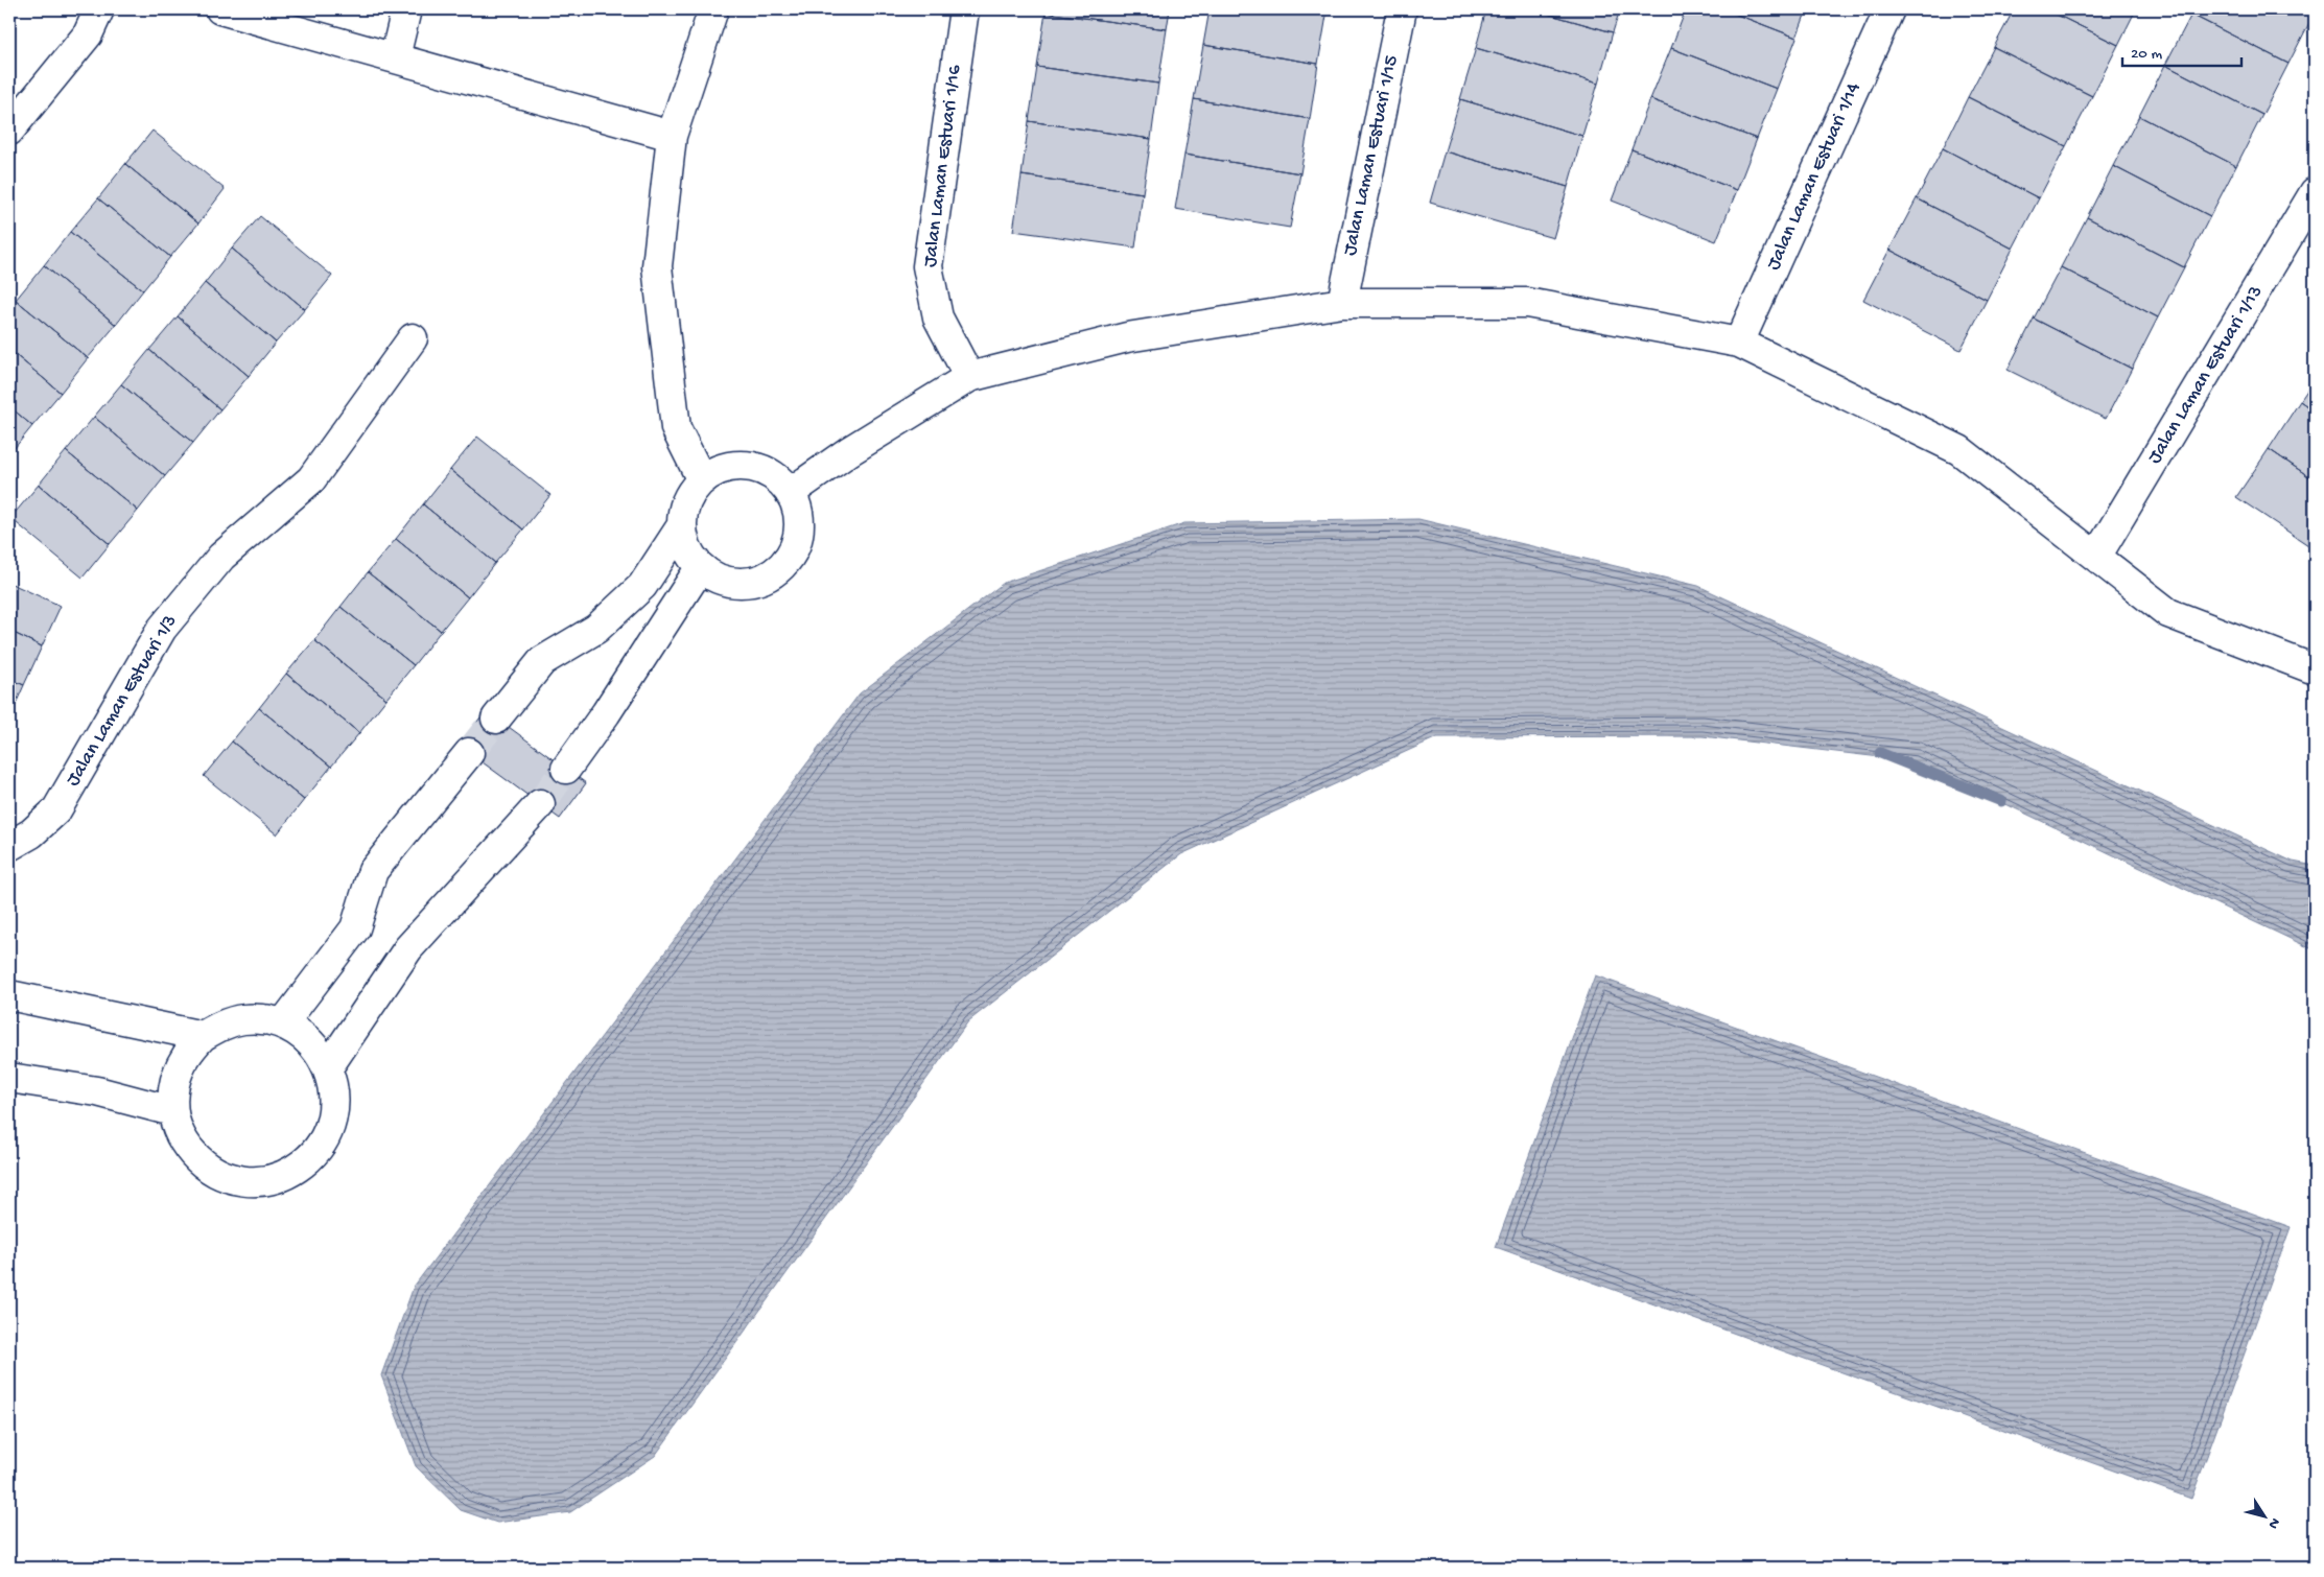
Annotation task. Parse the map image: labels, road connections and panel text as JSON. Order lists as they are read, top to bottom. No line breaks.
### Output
{"streets":{"street":["Jalan Laman Estuari 1/15","Jalan Laman Estuari 1/16","Jalan Laman Estuari 1/14","Jalan Laman Estuari 1/13","Jalan Laman Estuari 1/3"]},"scale_bar":"20 m","north":"bottom right"}
